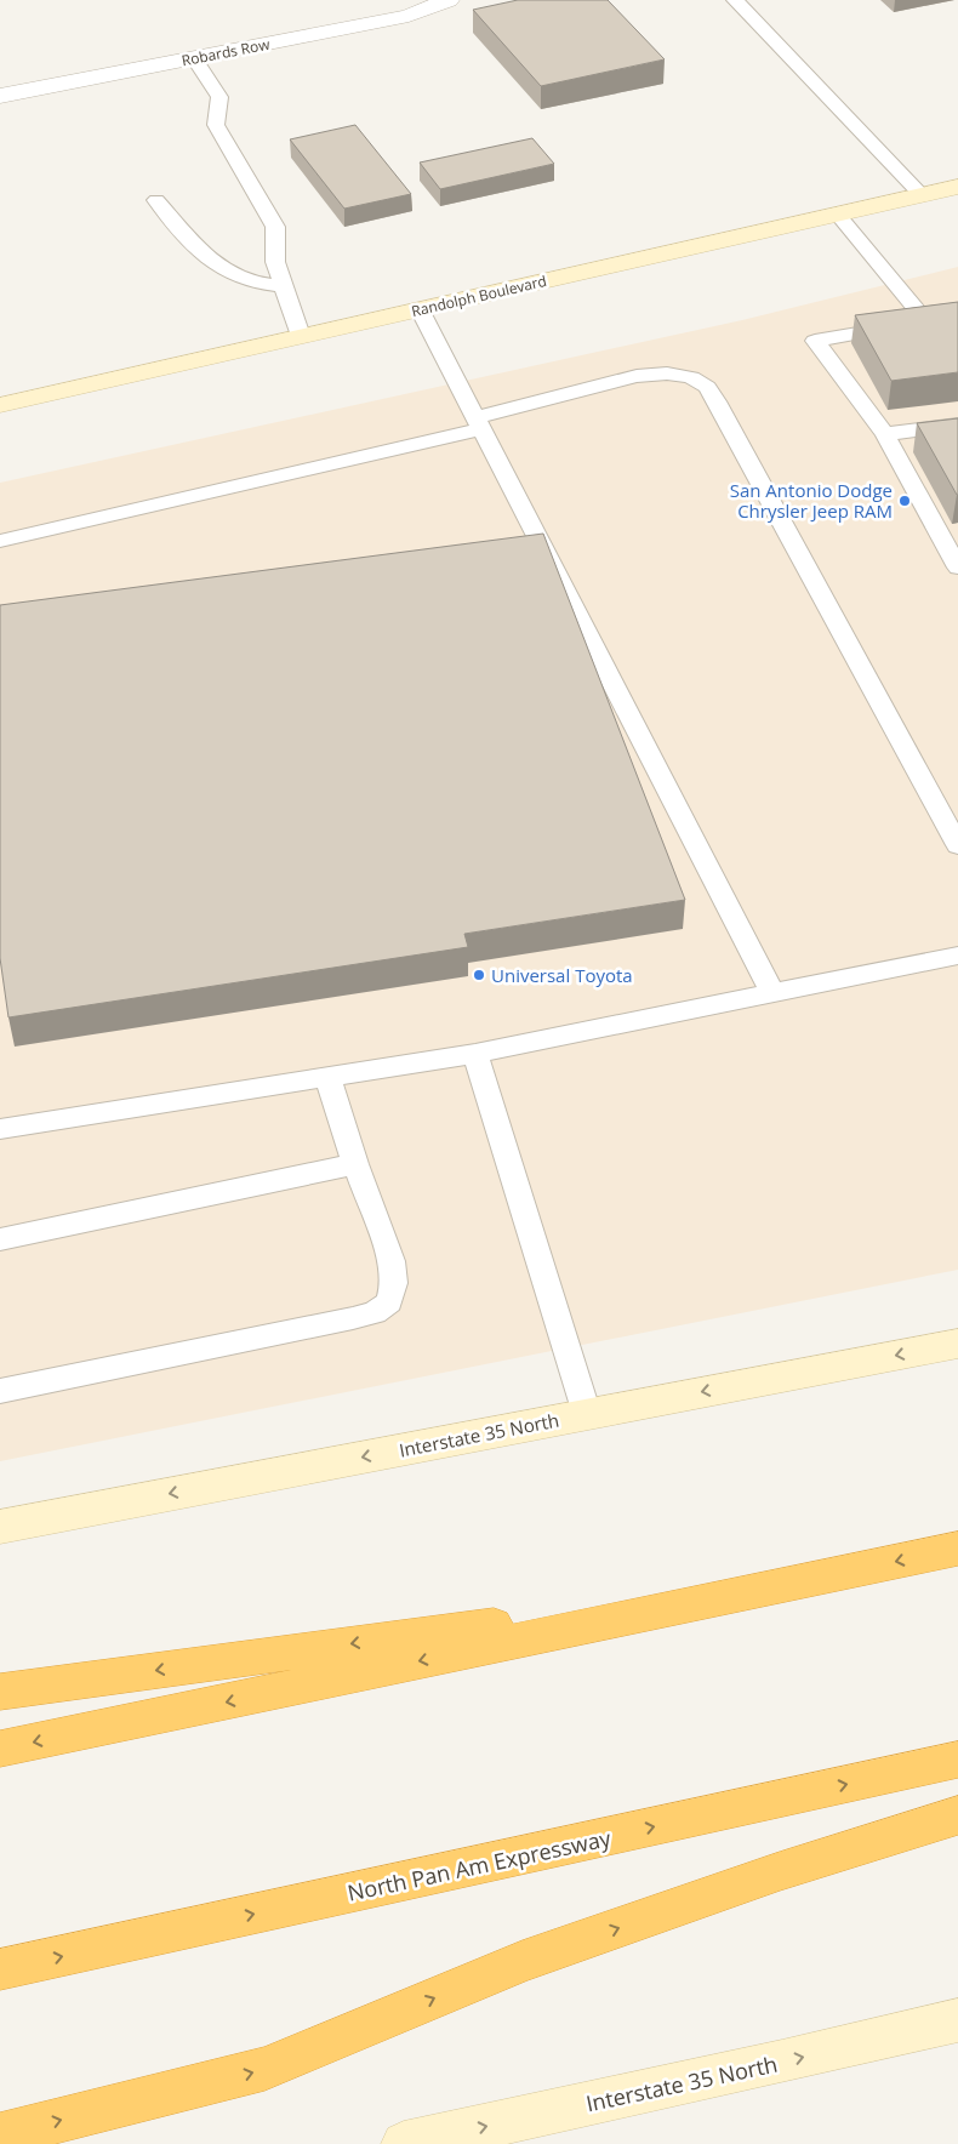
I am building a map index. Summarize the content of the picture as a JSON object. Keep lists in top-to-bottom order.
{
  "streets": {
    "highway": ["North Pan Am Expressway"],
    "street": ["Robards Row", "Randolph Boulevard", "Interstate 35 North"]
  },
  "places": ["San Antonio Dodge Chrysler Jeep RAM", "Universal Toyota"]
}
